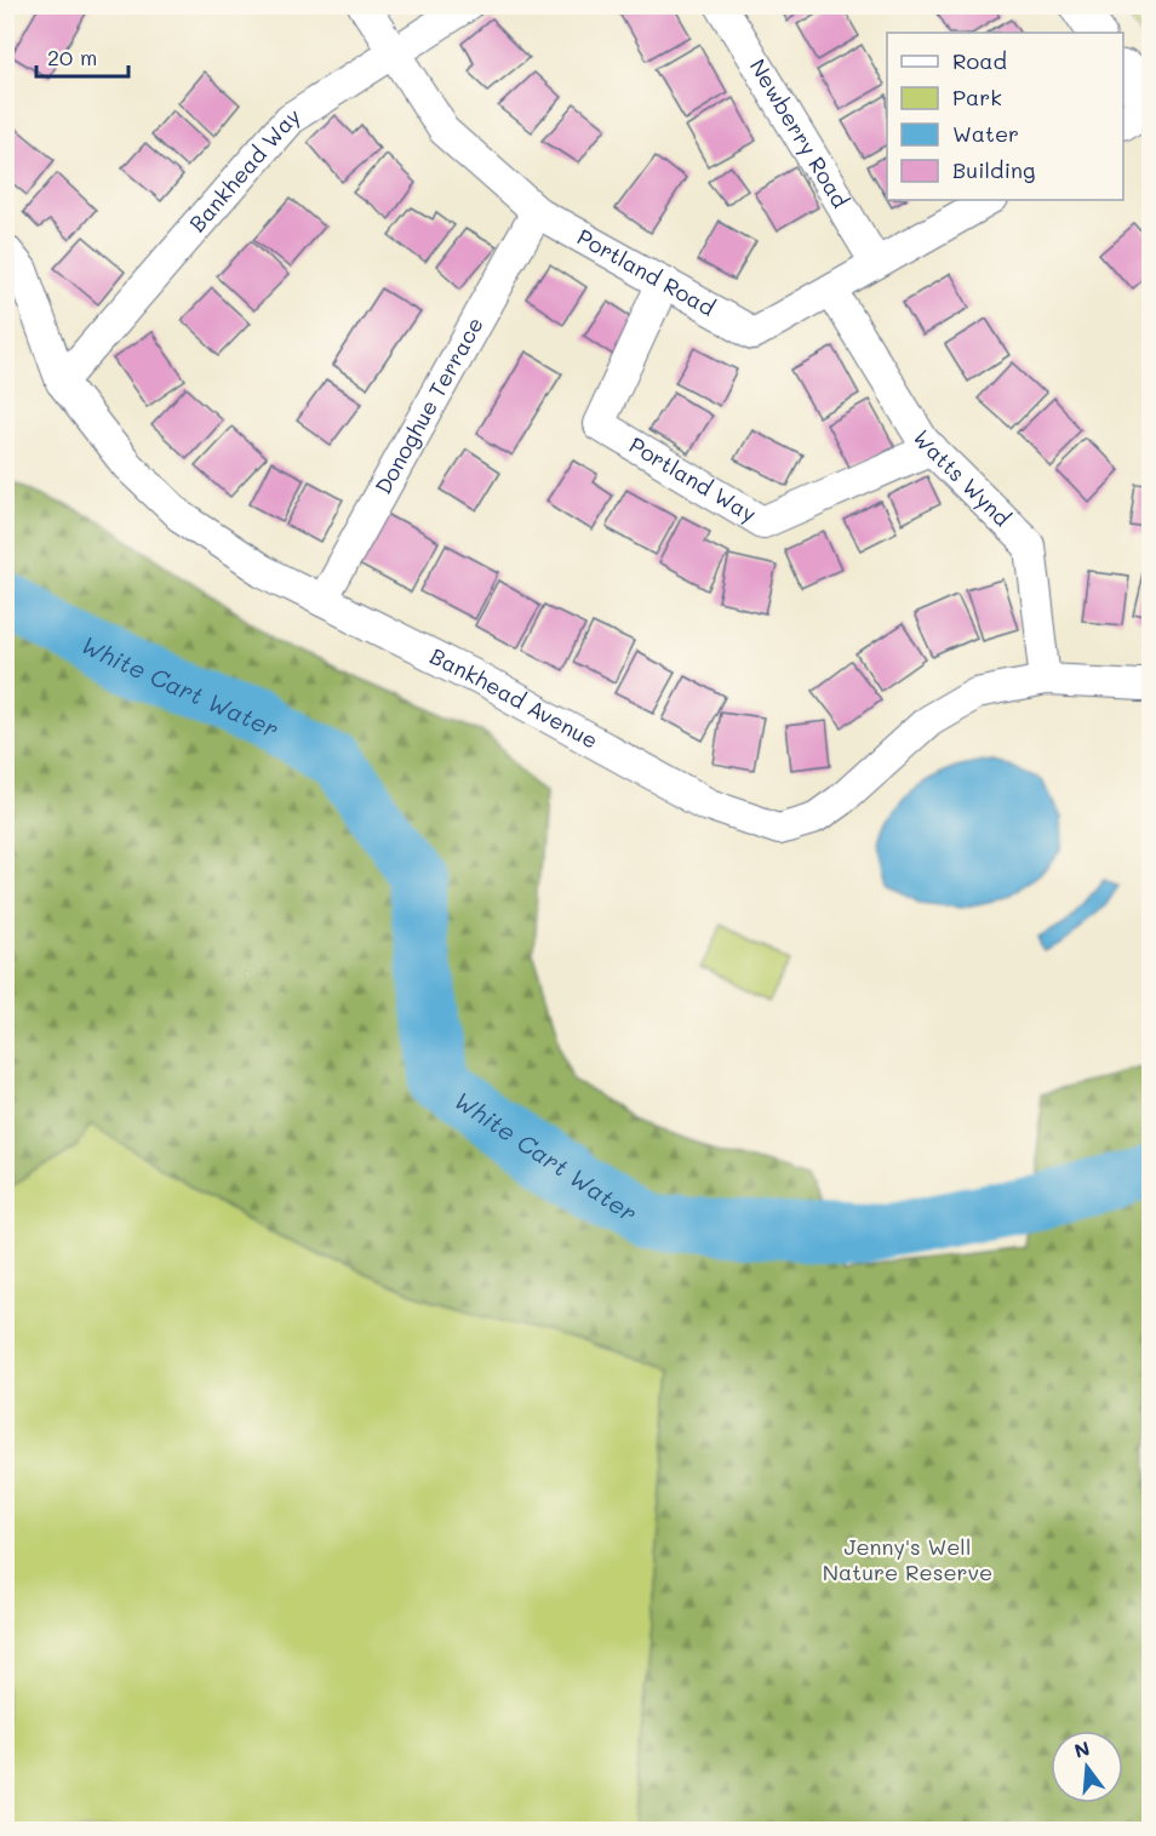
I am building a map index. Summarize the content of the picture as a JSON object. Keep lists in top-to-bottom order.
{
  "streets": {
    "street": [
      "Newberry Road",
      "Bankhead Way",
      "Portland Road",
      "Donoghue Terrace",
      "Watts Wynd",
      "Portland Way",
      "Bankhead Avenue"
    ]
  },
  "crossings": [
    ["Newberry Road", "Portland Road"],
    ["Bankhead Way", "Portland Road"],
    ["Bankhead Way", "Bankhead Avenue"],
    ["Portland Road", "Donoghue Terrace"],
    ["Portland Road", "Watts Wynd"],
    ["Portland Road", "Portland Way"],
    ["Donoghue Terrace", "Bankhead Avenue"],
    ["Watts Wynd", "Portland Way"],
    ["Watts Wynd", "Bankhead Avenue"]
  ],
  "water": ["White Cart Water"],
  "parks": ["Jenny's Well Nature Reserve"],
  "legend": [
    "Road",
    "Park",
    "Water",
    "Building"
  ],
  "scale_bar": "20 m",
  "north": "top"
}
